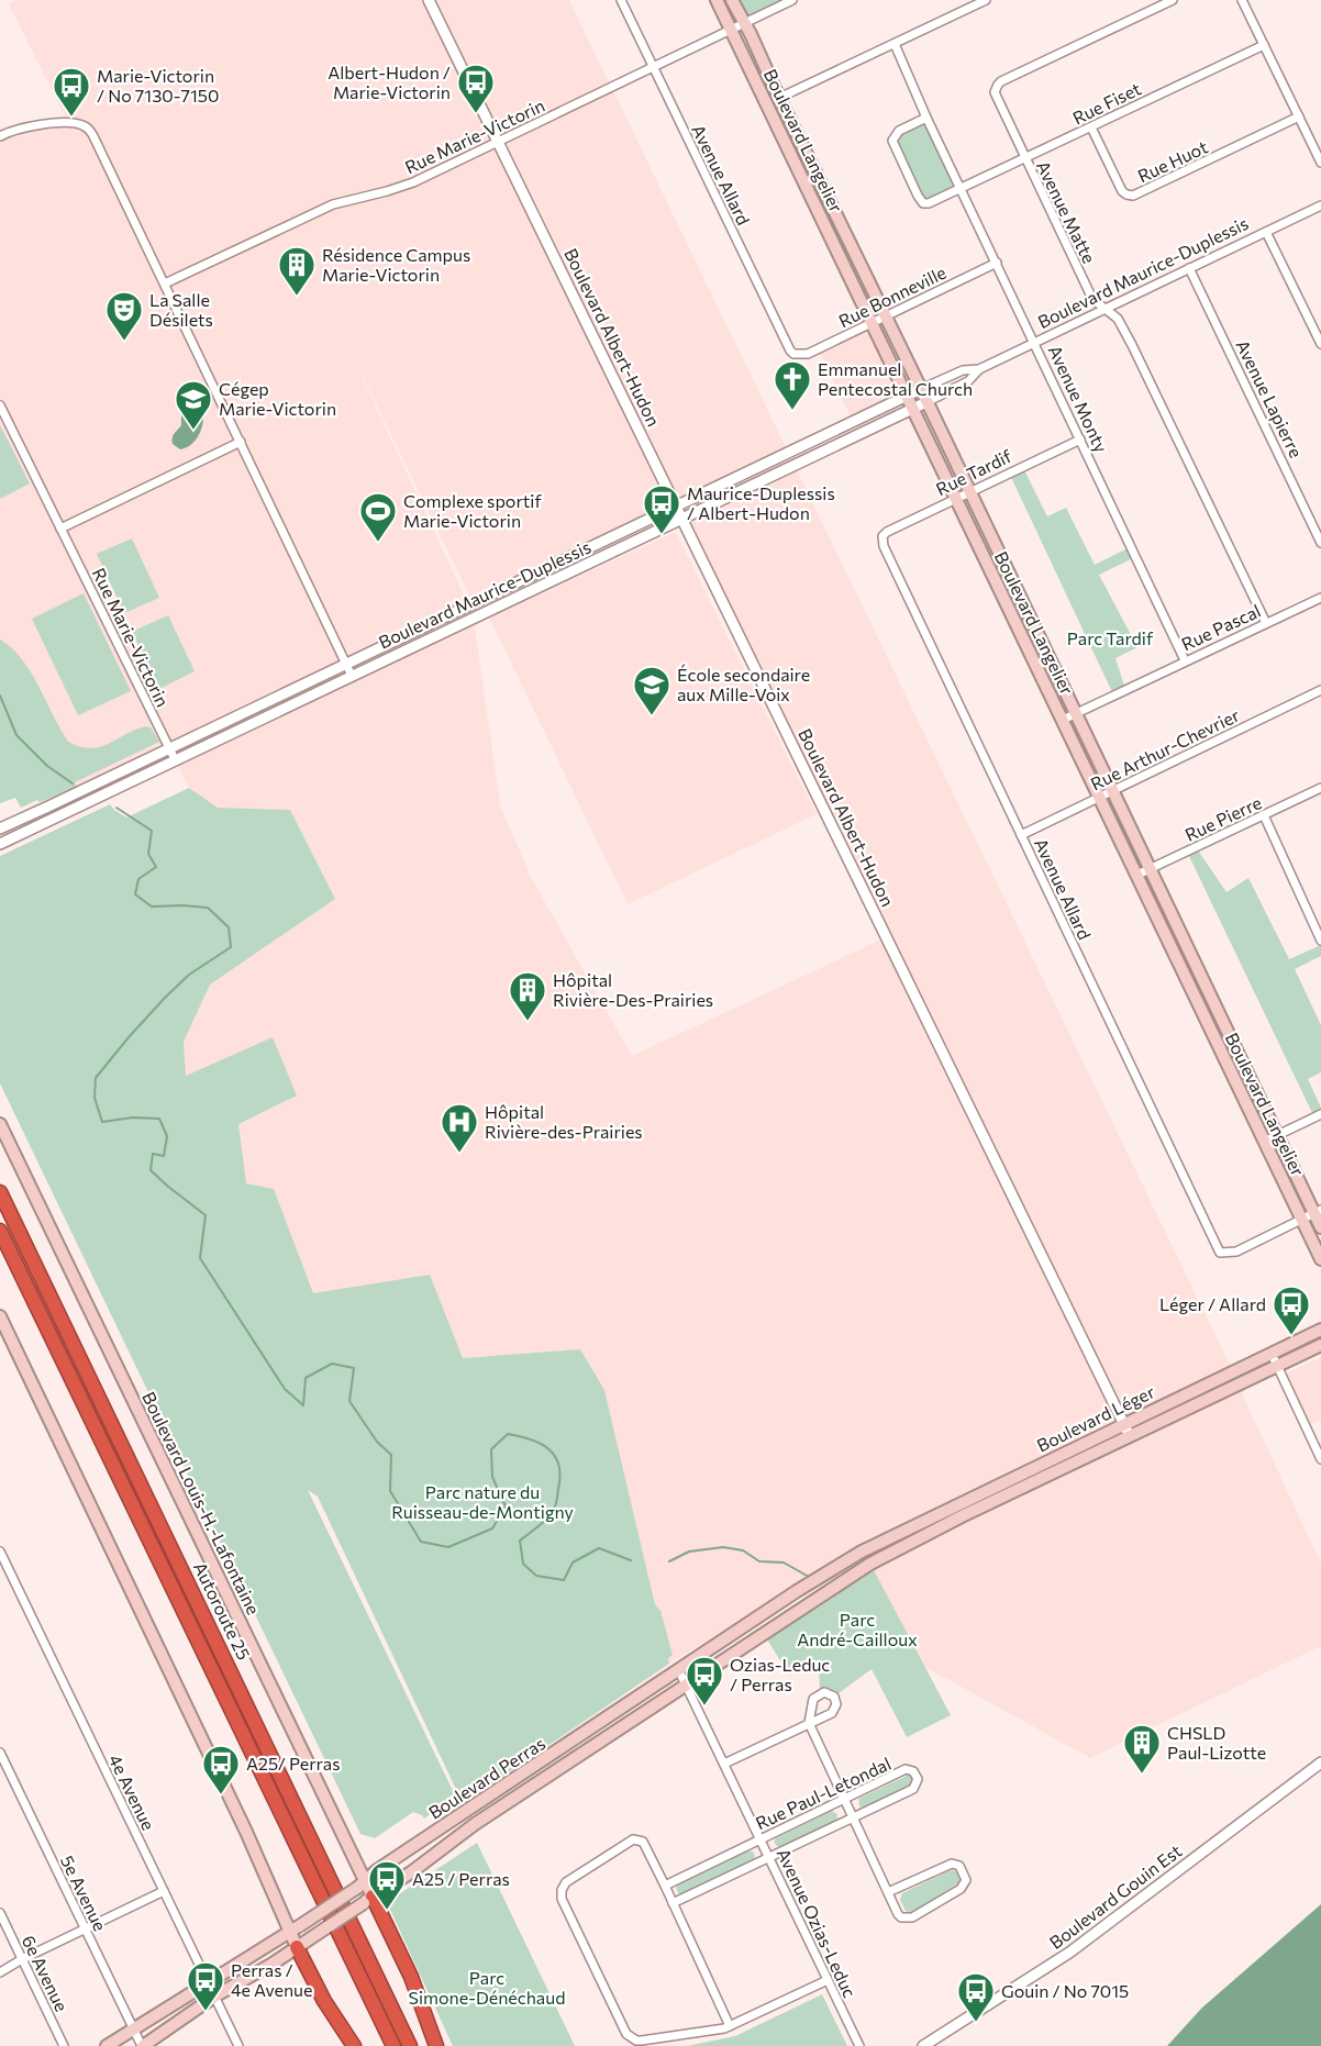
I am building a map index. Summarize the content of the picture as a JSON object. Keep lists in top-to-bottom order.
{
  "streets": {
    "highway": ["Autoroute 25"],
    "main road": [
      "Boulevard Langelier",
      "Boulevard Léger",
      "Boulevard Louis-H.-Lafontaine",
      "Boulevard Perras"
    ],
    "street": [
      "Rue Fiset",
      "Rue Marie-Victorin",
      "Rue Huot",
      "Avenue Allard",
      "Avenue Matte",
      "Boulevard Maurice-Duplessis",
      "Rue Bonneville",
      "Boulevard Albert-Hudon",
      "Avenue Monty",
      "Avenue Lapierre",
      "Rue Tardif",
      "Rue Pascal",
      "Rue Arthur-Chevrier",
      "Rue Pierre",
      "4e Avenue",
      "Rue Paul-Letondal",
      "5e Avenue",
      "Boulevard Gouin Est",
      "Avenue Ozias-Leduc",
      "6e Avenue"
    ]
  },
  "crossings": [
    ["Rue Fiset", "Rue Huot"],
    ["Rue Fiset", "Avenue Matte"],
    ["Rue Fiset", "Avenue Monty"],
    ["Rue Marie-Victorin", "Boulevard Langelier"],
    ["Rue Marie-Victorin", "Avenue Allard"],
    ["Rue Marie-Victorin", "Boulevard Maurice-Duplessis"],
    ["Rue Marie-Victorin", "Boulevard Albert-Hudon"],
    ["Boulevard Langelier", "Avenue Allard"],
    ["Boulevard Langelier", "Boulevard Maurice-Duplessis"],
    ["Boulevard Langelier", "Rue Bonneville"],
    ["Boulevard Langelier", "Rue Tardif"],
    ["Boulevard Langelier", "Rue Pascal"],
    ["Boulevard Langelier", "Rue Arthur-Chevrier"],
    ["Boulevard Langelier", "Rue Pierre"],
    ["Avenue Allard", "Rue Bonneville"],
    ["Avenue Allard", "Rue Tardif"],
    ["Avenue Allard", "Rue Arthur-Chevrier"],
    ["Avenue Matte", "Boulevard Maurice-Duplessis"],
    ["Avenue Matte", "Rue Pascal"],
    ["Boulevard Maurice-Duplessis", "Boulevard Albert-Hudon"],
    ["Boulevard Maurice-Duplessis", "Avenue Monty"],
    ["Boulevard Maurice-Duplessis", "Avenue Lapierre"],
    ["Rue Bonneville", "Avenue Monty"],
    ["Boulevard Albert-Hudon", "Boulevard Léger"],
    ["Avenue Monty", "Rue Tardif"],
    ["Avenue Monty", "Rue Pascal"],
    ["Boulevard Léger", "Boulevard Perras"],
    ["Boulevard Louis-H.-Lafontaine", "Boulevard Perras"],
    ["Boulevard Perras", "4e Avenue"],
    ["Boulevard Perras", "5e Avenue"],
    ["Boulevard Perras", "Avenue Ozias-Leduc"],
    ["Rue Paul-Letondal", "Avenue Ozias-Leduc"]
  ],
  "parks": [
    "Parc Tardif",
    "Parc nature du Ruisseau-de-Montigny",
    "Parc André-Cailloux",
    "Parc Simone-Dénéchaud"
  ],
  "places": {
    "bus stop": [
      "Albert-Hudon / Marie-Victorin",
      "Marie-Victorin / No 7130-7150",
      "Maurice-Duplessis / Albert-Hudon",
      "Léger / Allard",
      "Ozias-Leduc / Perras",
      "A25/ Perras",
      "A25 / Perras",
      "Perras / 4e Avenue",
      "Gouin / No 7015"
    ],
    "building": ["Résidence Campus Marie-Victorin", "Hôpital Rivière-Des-Prairies", "CHSLD Paul-Lizotte"],
    "theatre": ["La Salle Désilets"],
    "church": ["Emmanuel Pentecostal Church"],
    "school or university": ["Cégep Marie-Victorin", "École secondaire aux Mille-Voix"],
    "sports": ["Complexe sportif Marie-Victorin"],
    "hospital": ["Hôpital Rivière-des-Prairies"]
  }
}
